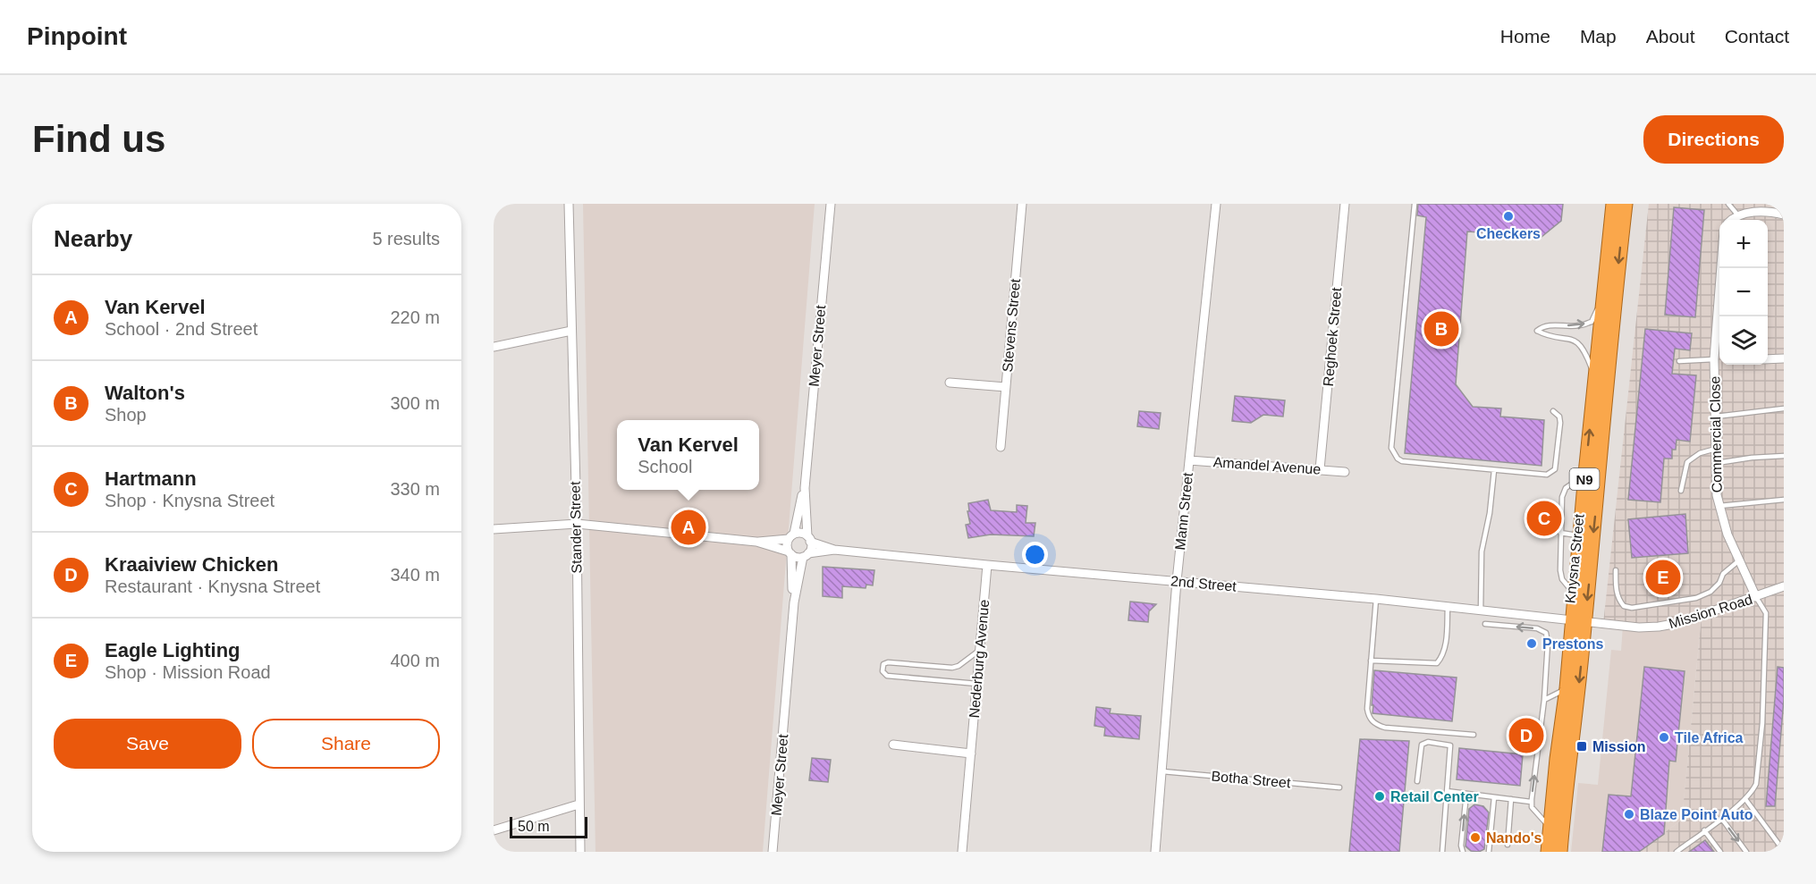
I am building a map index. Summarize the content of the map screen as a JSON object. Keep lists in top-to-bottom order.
{
  "streets": {
    "highway": ["N9", "Knysna Street"],
    "street": [
      "Stevens Street",
      "Reghoek Street",
      "Meyer Street",
      "Commercial Close",
      "Amandel Avenue",
      "Mann Street",
      "Stander Street",
      "2nd Street",
      "Mission Road",
      "Nederburg Avenue"
    ],
    "lane": ["Botha Street"]
  },
  "crossings": [
    ["Reghoek Street", "Amandel Avenue"],
    ["Meyer Street", "2nd Street"],
    ["Commercial Close", "Mission Road"],
    ["Amandel Avenue", "Mann Street"],
    ["Mann Street", "2nd Street"],
    ["Mann Street", "Botha Street"],
    ["Knysna Street", "2nd Street"],
    ["Knysna Street", "Mission Road"],
    ["2nd Street", "Mission Road"],
    ["2nd Street", "Nederburg Avenue"]
  ],
  "places": {
    "other": [
      "Checkers",
      "Prestons",
      "Tile Africa",
      "Retail Center",
      "Blaze Point Auto",
      "Nando's"
    ],
    "transit": ["Mission"]
  },
  "scale_bar": "50 m",
  "page": {
    "header": "Pinpoint",
    "nav": [
      "Home",
      "Map",
      "About",
      "Contact"
    ],
    "buttons": [
      "Directions",
      ["Save", "Share"]
    ],
    "title": "Find us",
    "heading": ["Nearby", "5 results"],
    "map_buttons": ["+", "−"],
    "list": [
      {
        "mark": "A",
        "name": "Van Kervel",
        "note": "School · 2nd Street",
        "value": "220 m"
      },
      {
        "mark": "B",
        "name": "Walton's",
        "note": "Shop",
        "value": "300 m"
      },
      {
        "mark": "C",
        "name": "Hartmann",
        "note": "Shop · Knysna Street",
        "value": "330 m"
      },
      {
        "mark": "D",
        "name": "Kraaiview Chicken",
        "note": "Restaurant · Knysna Street",
        "value": "340 m"
      },
      {
        "mark": "E",
        "name": "Eagle Lighting",
        "note": "Shop · Mission Road",
        "value": "400 m"
      }
    ],
    "pins": [
      "B",
      "C",
      "A",
      "E",
      "D"
    ],
    "popup": ["Van Kervel", "School"],
    "scale": "50 m"
  }
}
